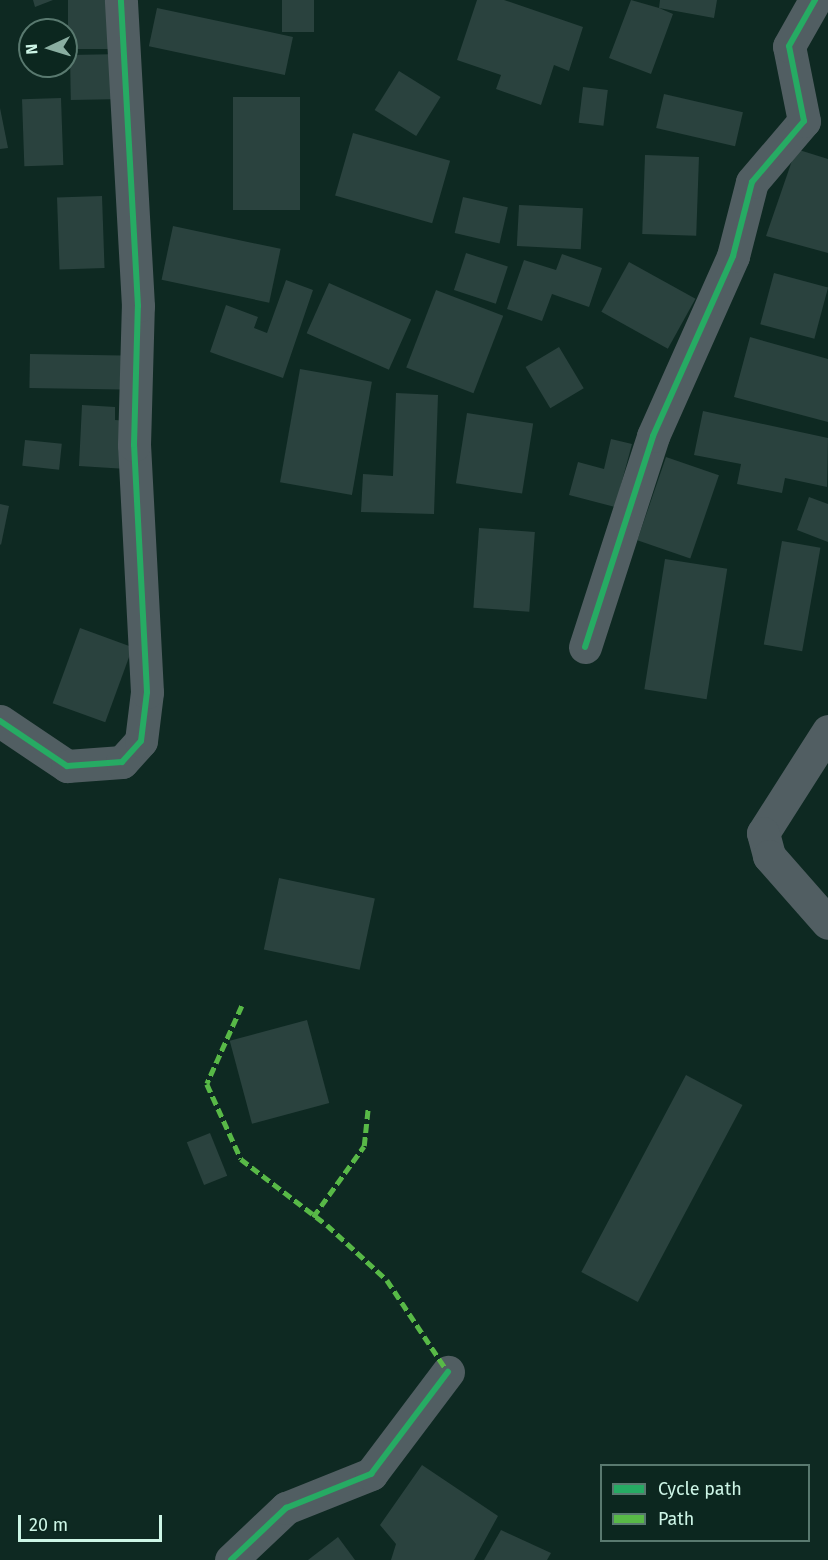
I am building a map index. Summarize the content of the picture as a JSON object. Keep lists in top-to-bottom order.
{
  "legend": ["Cycle path", "Path"],
  "scale_bar": "20 m",
  "north": "left"
}
